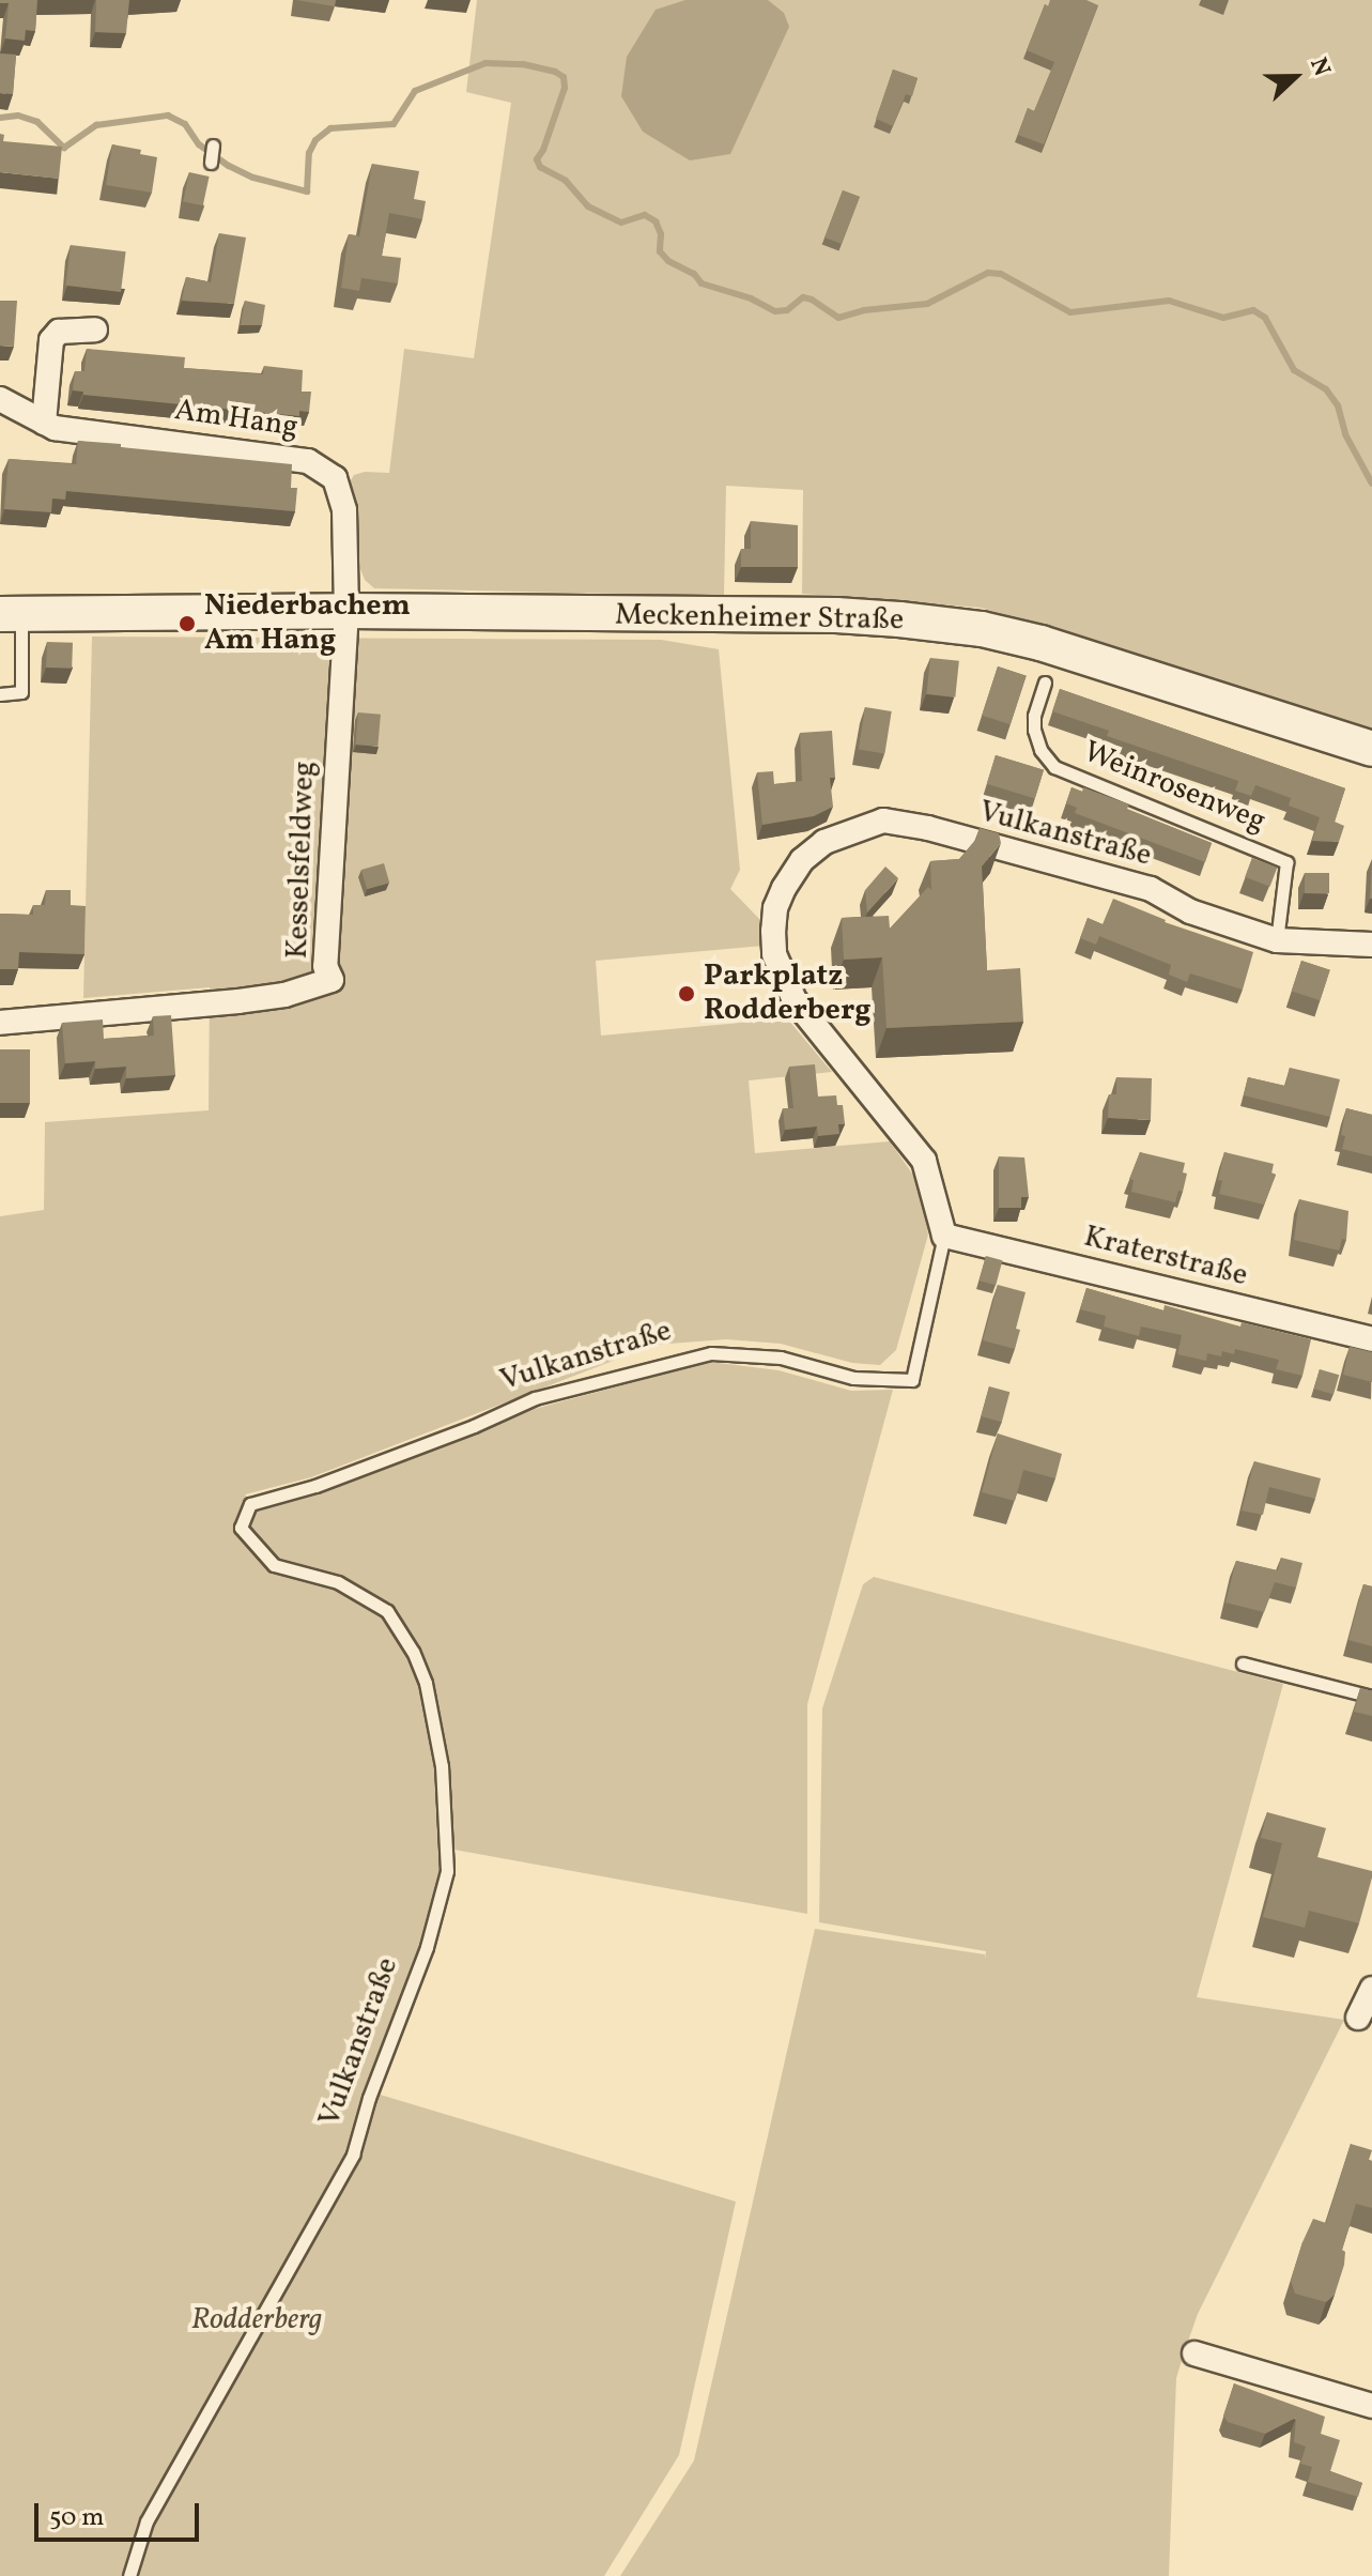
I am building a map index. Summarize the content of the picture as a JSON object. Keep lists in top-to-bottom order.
{
  "streets": {
    "main road": ["Meckenheimer Straße"],
    "street": [
      "Am Hang",
      "Vulkanstraße",
      "Kesselsfeldweg",
      "Kraterstraße"
    ],
    "lane": ["Weinrosenweg"]
  },
  "crossings": [
    ["Am Hang", "Meckenheimer Straße"],
    ["Am Hang", "Kesselsfeldweg"],
    ["Meckenheimer Straße", "Kesselsfeldweg"],
    ["Weinrosenweg", "Vulkanstraße"],
    ["Vulkanstraße", "Kraterstraße"]
  ],
  "parks": ["Rodderberg"],
  "places": ["Niederbachem Am Hang", "Parkplatz Rodderberg"],
  "scale_bar": "50 m",
  "north": "right"
}
